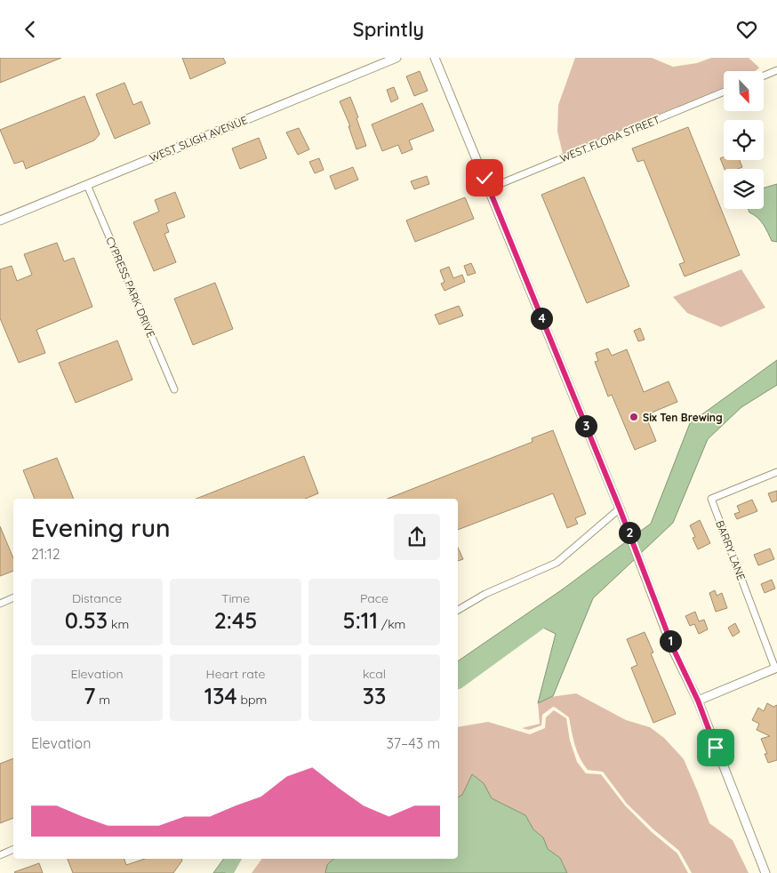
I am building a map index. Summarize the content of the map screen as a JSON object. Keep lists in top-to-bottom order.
{
  "streets": {
    "street": [
      "WEST SLIGH AVENUE",
      "WEST FLORA STREET",
      "CYPRESS PARK DRIVE",
      "BARRY LANE"
    ]
  },
  "crossings": [
    ["WEST SLIGH AVENUE", "CYPRESS PARK DRIVE"]
  ],
  "places": ["Six Ten Brewing"],
  "north": "bottom right",
  "page": {
    "header": "Sprintly",
    "pins": [
      "4",
      "3",
      "2",
      "1"
    ],
    "heading": ["Evening run", "21:12"],
    "stats": [
      ["Distance", "0.53 km"],
      ["Time", "2:45"],
      ["Pace", "5:11 /km"],
      ["Elevation", "7 m"],
      ["Heart rate", "134 bpm"],
      ["kcal", "33"]
    ],
    "chart": ["Elevation", "37–43 m"]
  }
}
